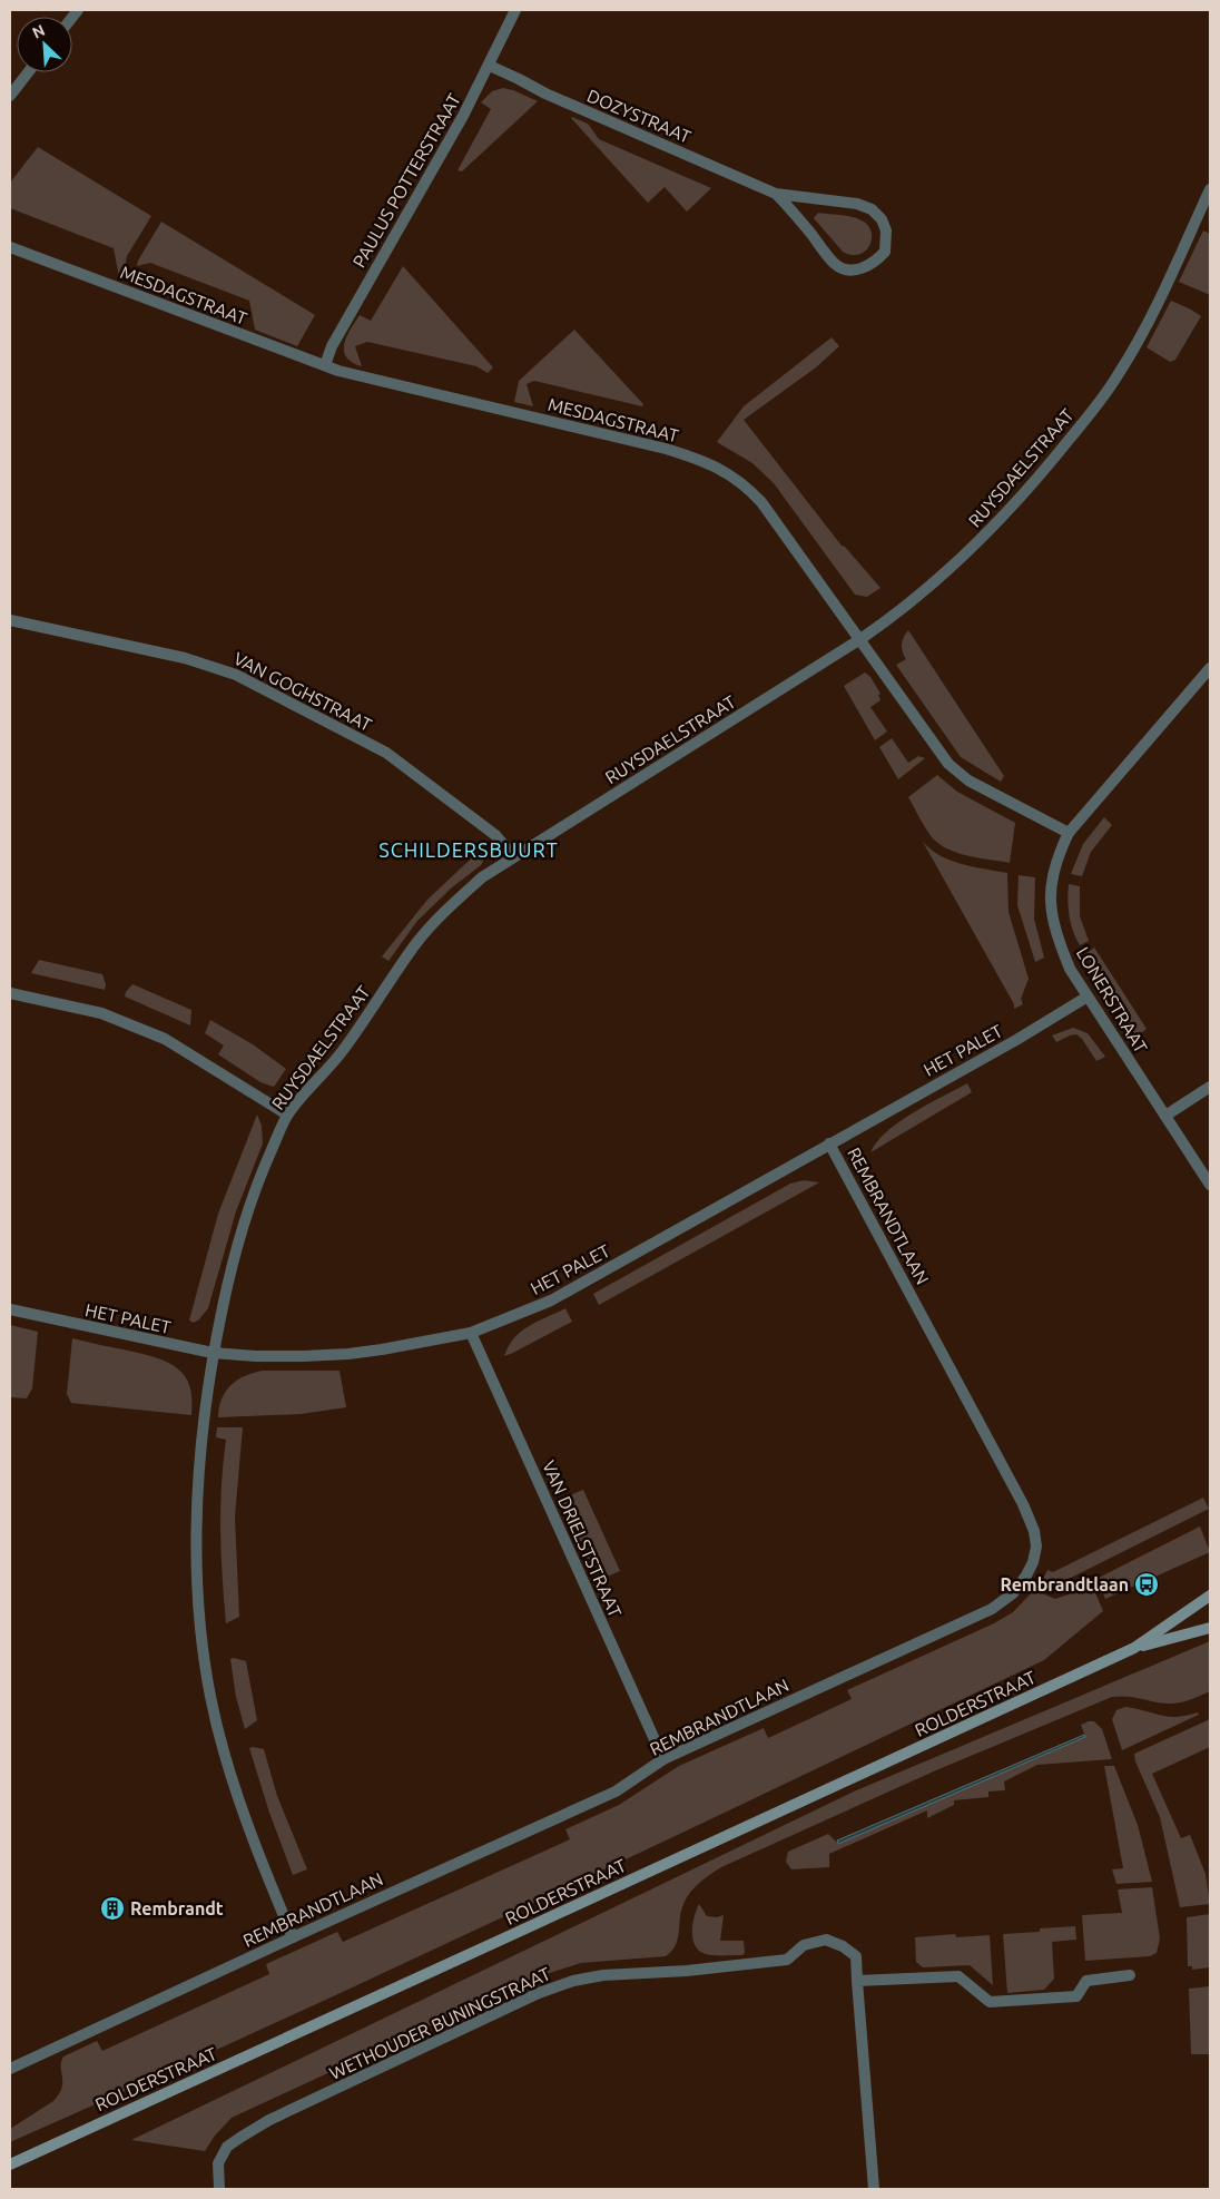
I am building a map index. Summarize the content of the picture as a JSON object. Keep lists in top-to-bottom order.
{
  "streets": {
    "main road": ["ROLDERSTRAAT"],
    "street": [
      "DOZYSTRAAT",
      "PAULUS POTTERSTRAAT",
      "MESDAGSTRAAT",
      "RUYSDAELSTRAAT",
      "VAN GOGHSTRAAT",
      "LONERSTRAAT",
      "HET PALET",
      "REMBRANDTLAAN",
      "VAN DRIELSTSTRAAT",
      "WETHOUDER BUNINGSTRAAT"
    ]
  },
  "crossings": [
    ["DOZYSTRAAT", "PAULUS POTTERSTRAAT"],
    ["PAULUS POTTERSTRAAT", "MESDAGSTRAAT"],
    ["MESDAGSTRAAT", "RUYSDAELSTRAAT"],
    ["MESDAGSTRAAT", "LONERSTRAAT"],
    ["RUYSDAELSTRAAT", "VAN GOGHSTRAAT"],
    ["RUYSDAELSTRAAT", "HET PALET"],
    ["RUYSDAELSTRAAT", "REMBRANDTLAAN"],
    ["LONERSTRAAT", "HET PALET"],
    ["HET PALET", "REMBRANDTLAAN"],
    ["HET PALET", "VAN DRIELSTSTRAAT"],
    ["REMBRANDTLAAN", "VAN DRIELSTSTRAAT"]
  ],
  "districts": ["SCHILDERSBUURT"],
  "places": {
    "bus stop": ["Rembrandtlaan"],
    "building": ["Rembrandt"]
  },
  "north": "top left"
}
